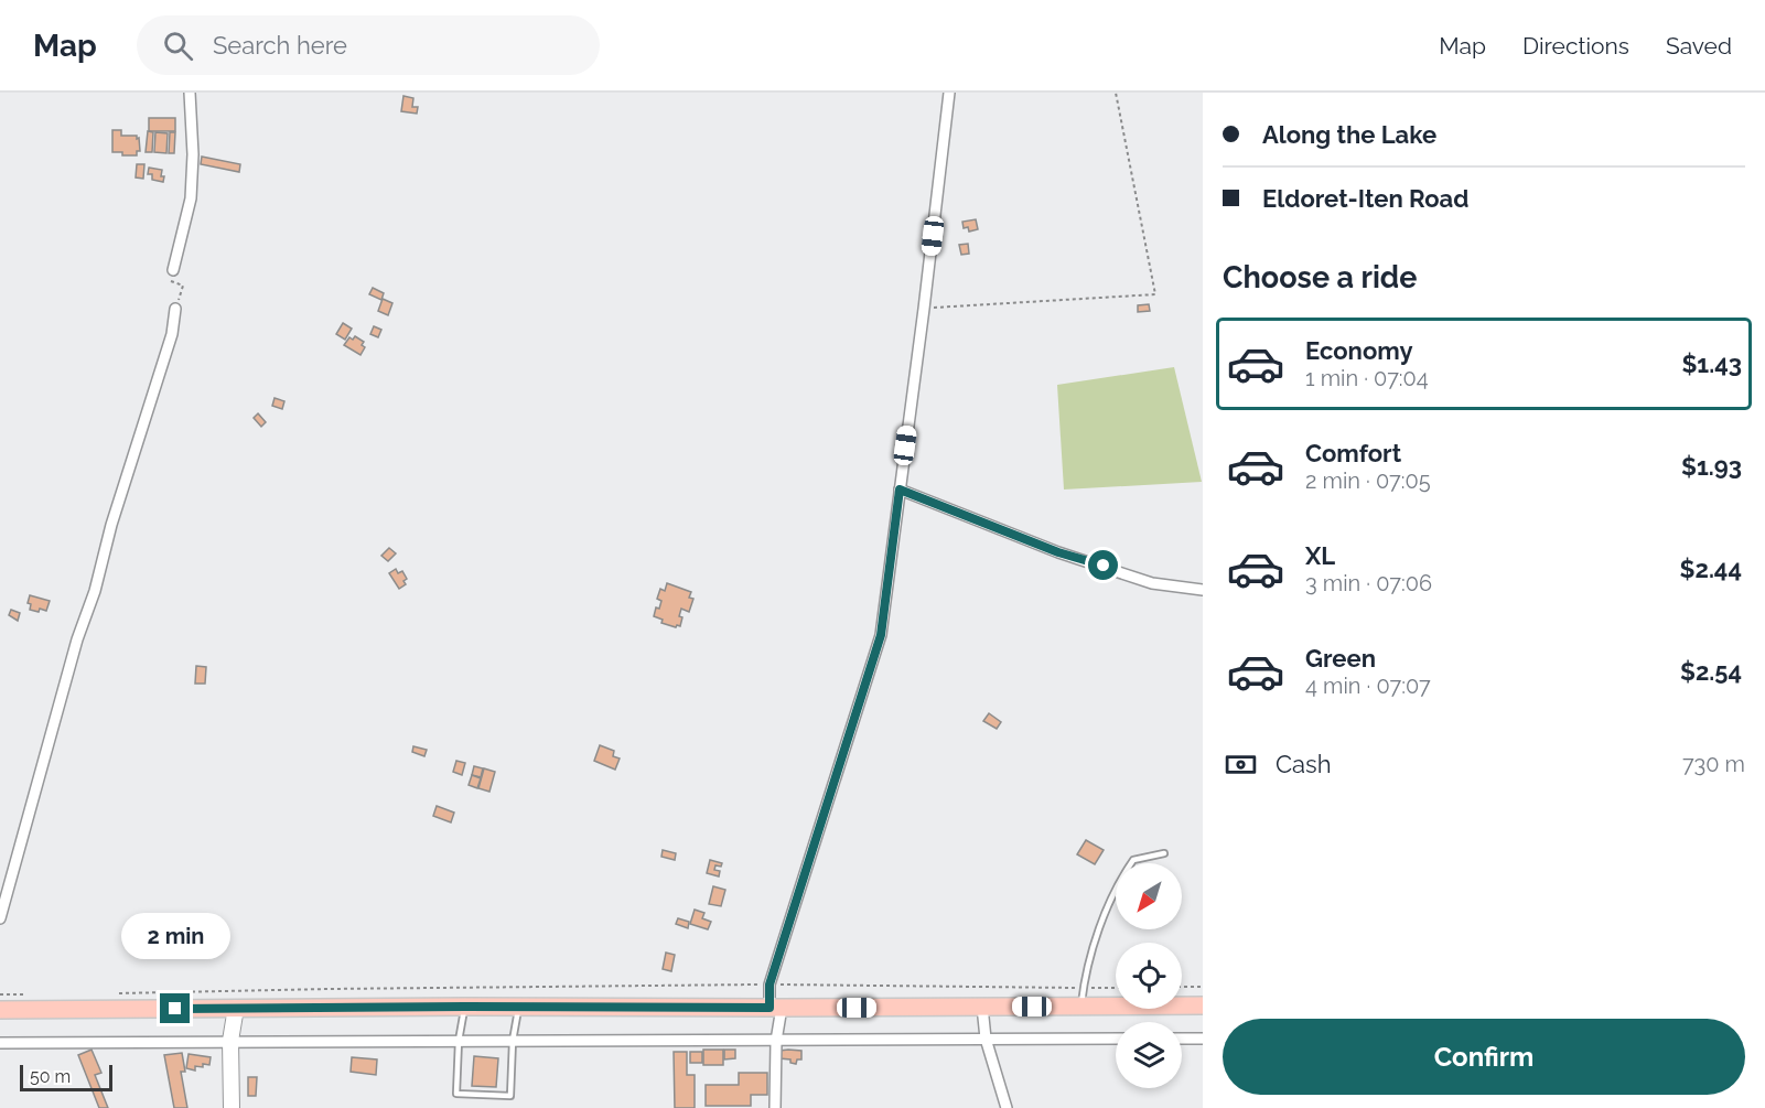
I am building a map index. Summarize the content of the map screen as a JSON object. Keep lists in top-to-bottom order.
{
  "scale_bar": "50 m",
  "north": "bottom left",
  "page": {
    "header": "Map",
    "search": "Search here",
    "nav": ["Map", "Directions", "Saved"],
    "banner": ["Along the Lake", "Eldoret-Iten Road"],
    "heading": "Choose a ride",
    "list": [
      {
        "name": "Economy",
        "note": "1 min · 07:04",
        "value": "$1.43"
      },
      {
        "name": "Comfort",
        "note": "2 min · 07:05",
        "value": "$1.93"
      },
      {
        "name": "XL",
        "note": "3 min · 07:06",
        "value": "$2.44"
      },
      {
        "name": "Green",
        "note": "4 min · 07:07",
        "value": "$2.54"
      }
    ],
    "pay": ["Cash", "730 m"],
    "bubble": "2 min",
    "buttons": "Confirm",
    "scale": "50 m"
  }
}
